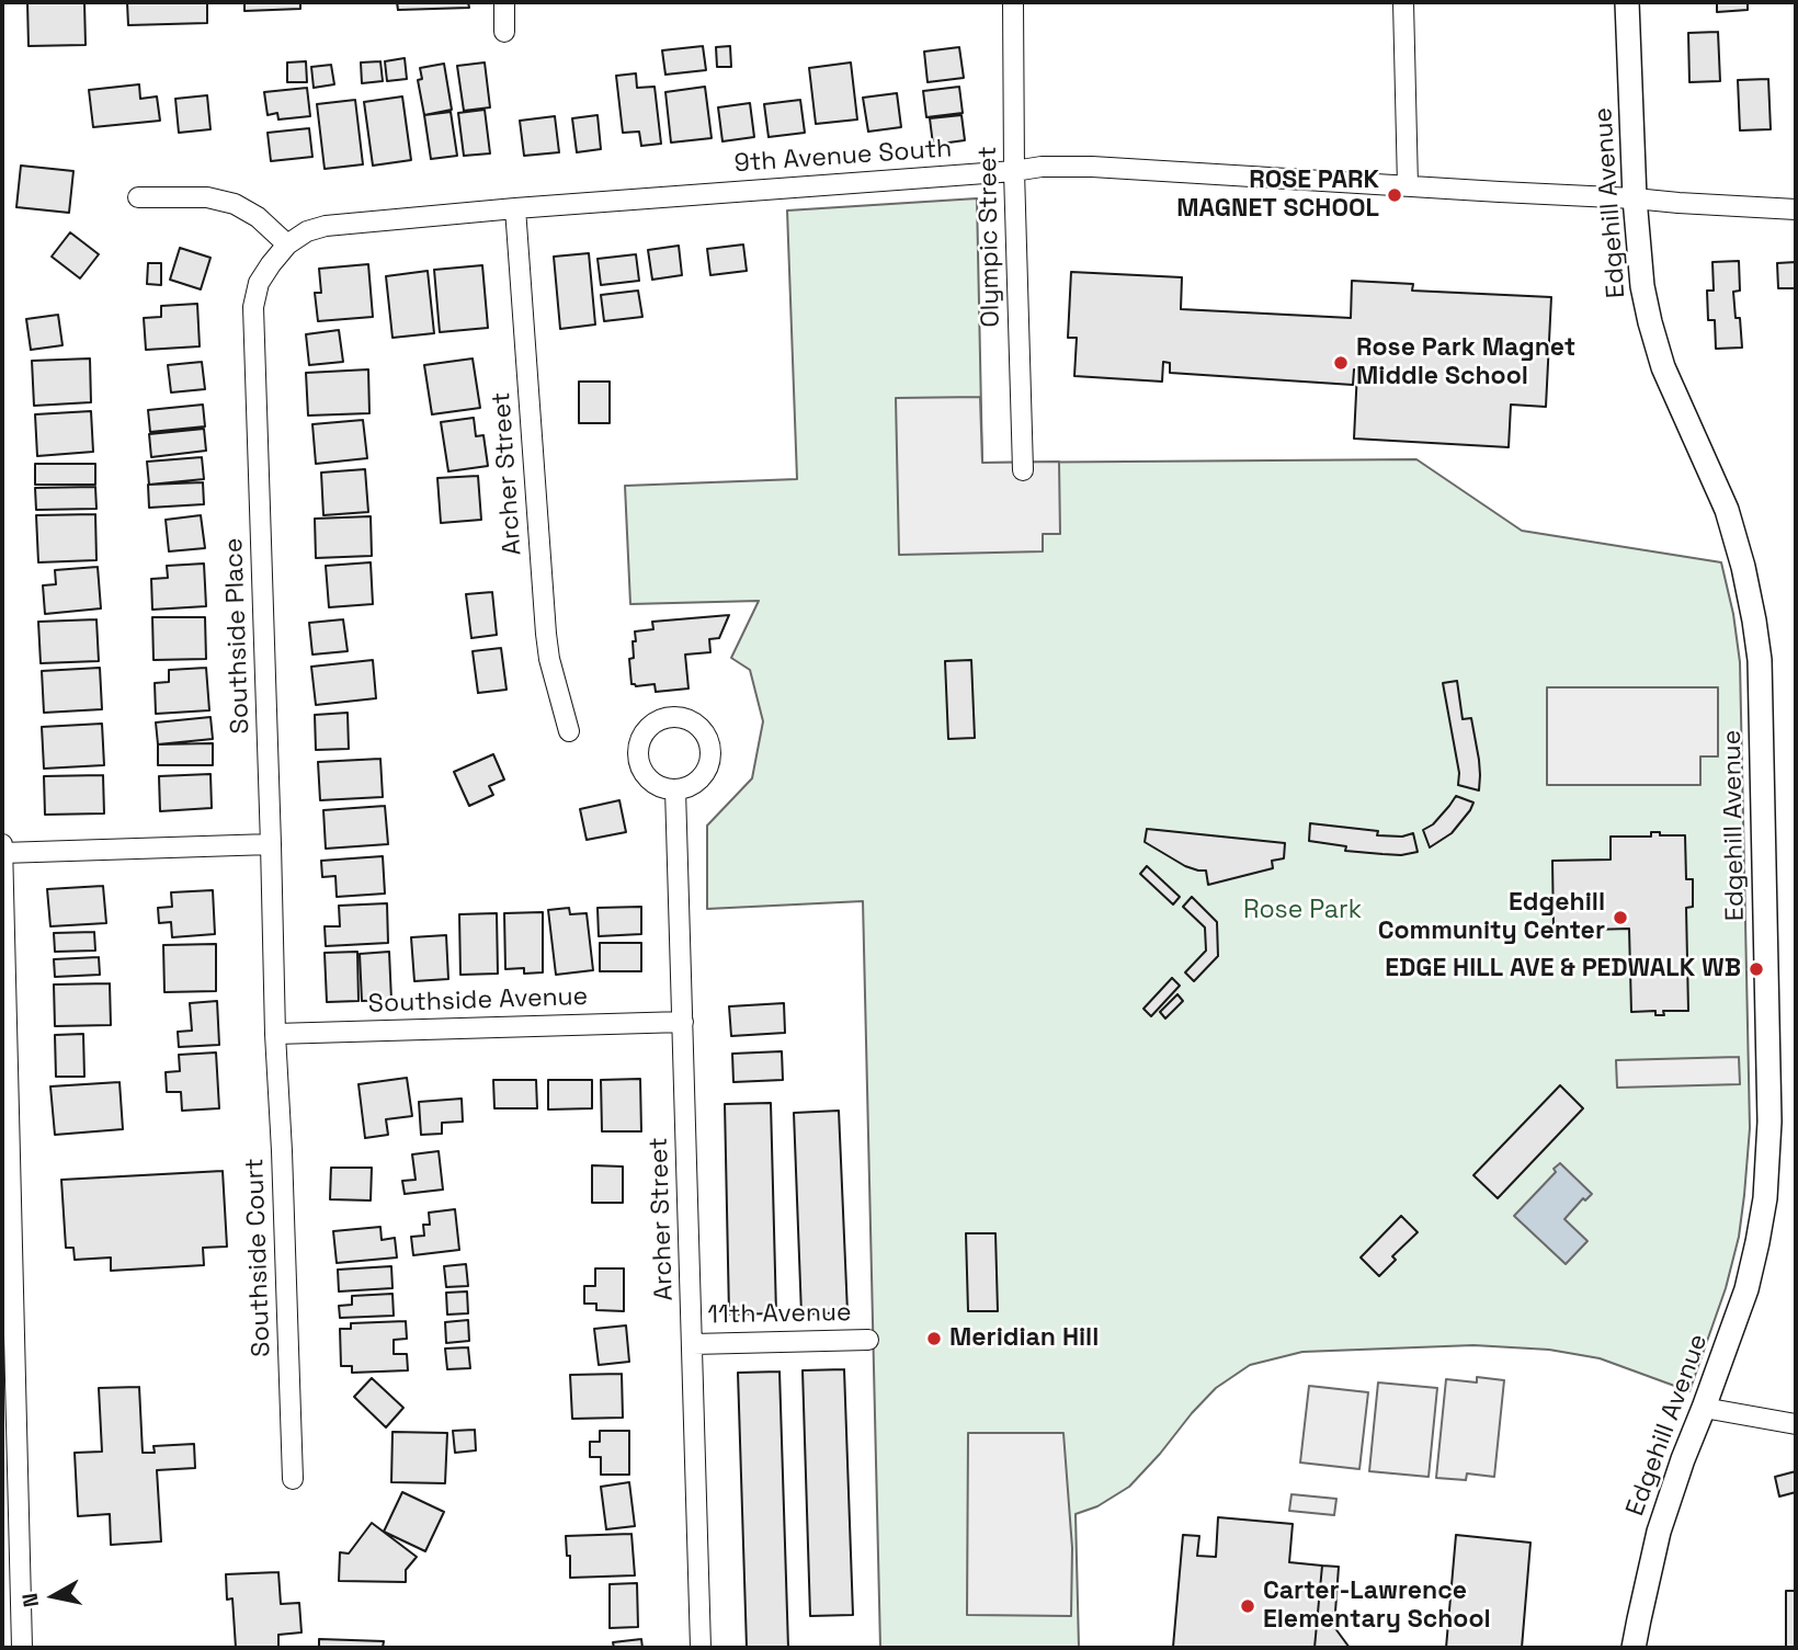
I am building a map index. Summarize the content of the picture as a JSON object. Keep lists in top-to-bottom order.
{
  "streets": {
    "street": [
      "9th Avenue South",
      "Edgehill Avenue",
      "Olympic Street",
      "Archer Street",
      "Southside Place",
      "Southside Avenue",
      "Southside Court",
      "11th Avenue"
    ]
  },
  "crossings": [
    ["9th Avenue South", "Edgehill Avenue"],
    ["9th Avenue South", "Olympic Street"],
    ["9th Avenue South", "Archer Street"],
    ["9th Avenue South", "Southside Place"],
    ["Archer Street", "Southside Avenue"],
    ["Archer Street", "11th Avenue"],
    ["Southside Place", "Southside Avenue"],
    ["Southside Place", "Southside Court"],
    ["Southside Avenue", "Southside Court"]
  ],
  "parks": ["Rose Park"],
  "places": [
    "ROSE PARK MAGNET SCHOOL",
    "Rose Park Magnet Middle School",
    "Edgehill Community Center",
    "EDGE HILL AVE & PEDWALK WB",
    "Meridian Hill",
    "Carter-Lawrence Elementary School"
  ],
  "north": "left"
}
